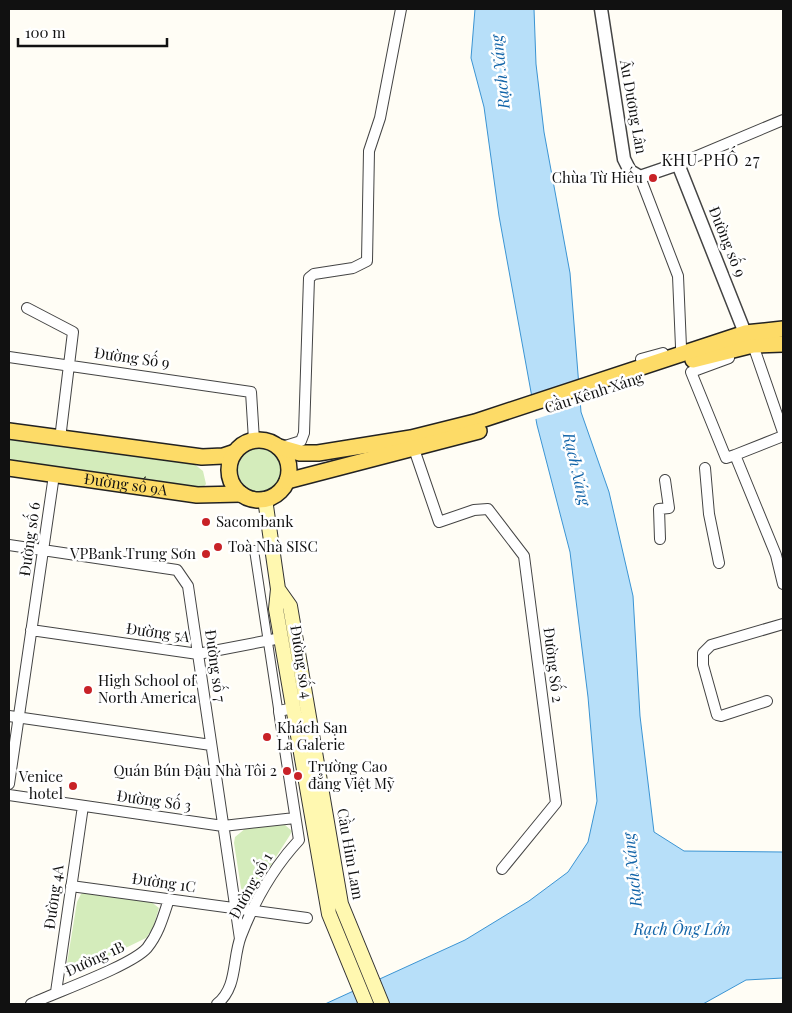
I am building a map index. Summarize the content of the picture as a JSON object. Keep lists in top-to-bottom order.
{
  "streets": {
    "main road": [
      "Cầu Kênh Xáng",
      "Đường số 9A",
      "Đường số 4",
      "Cầu Him Lam"
    ],
    "street": [
      "Âu Dương Lân",
      "Đường số 9",
      "Đường Số 9",
      "Đường số 6",
      "Đường 5A",
      "Đường Số 2",
      "Đường số 7",
      "Đường Số 3",
      "Đường 1C",
      "Đường số 1",
      "Đường 4A",
      "Đường 1B"
    ]
  },
  "crossings": [
    ["Đường số 9", "Cầu Kênh Xáng"],
    ["Đường Số 9", "Đường số 9A"],
    ["Đường Số 9", "Đường số 4"],
    ["Đường số 9A", "Đường số 6"],
    ["Đường số 9A", "Đường số 4"],
    ["Đường số 6", "Đường 5A"],
    ["Đường số 6", "Đường số 7"],
    ["Đường 5A", "Đường số 4"],
    ["Đường 5A", "Đường số 7"],
    ["Đường số 4", "Đường Số 3"],
    ["Đường số 4", "Cầu Him Lam"],
    ["Đường số 4", "Đường số 1"],
    ["Đường số 7", "Đường Số 3"],
    ["Đường số 7", "Đường 1C"],
    ["Đường số 7", "Đường số 1"],
    ["Đường Số 3", "Đường số 1"],
    ["Đường Số 3", "Đường 4A"],
    ["Đường 1C", "Đường số 1"],
    ["Đường 1C", "Đường 4A"],
    ["Đường 1C", "Đường 1B"],
    ["Đường 4A", "Đường 1B"]
  ],
  "districts": ["KHU PHỐ 27"],
  "water": ["Rạch Xáng", "Rạch Ông Lớn"],
  "places": [
    "Chùa Từ Hiếu",
    "Sacombank",
    "Toà Nhà SISC",
    "VPBank Trung Sơn",
    "High School of North America",
    "Khách Sạn La Galerie",
    "Quán Bún Đậu Nhà Tôi 2",
    "Trường Cao đẳng Việt Mỹ",
    "Venice hotel"
  ],
  "scale_bar": "100 m"
}
